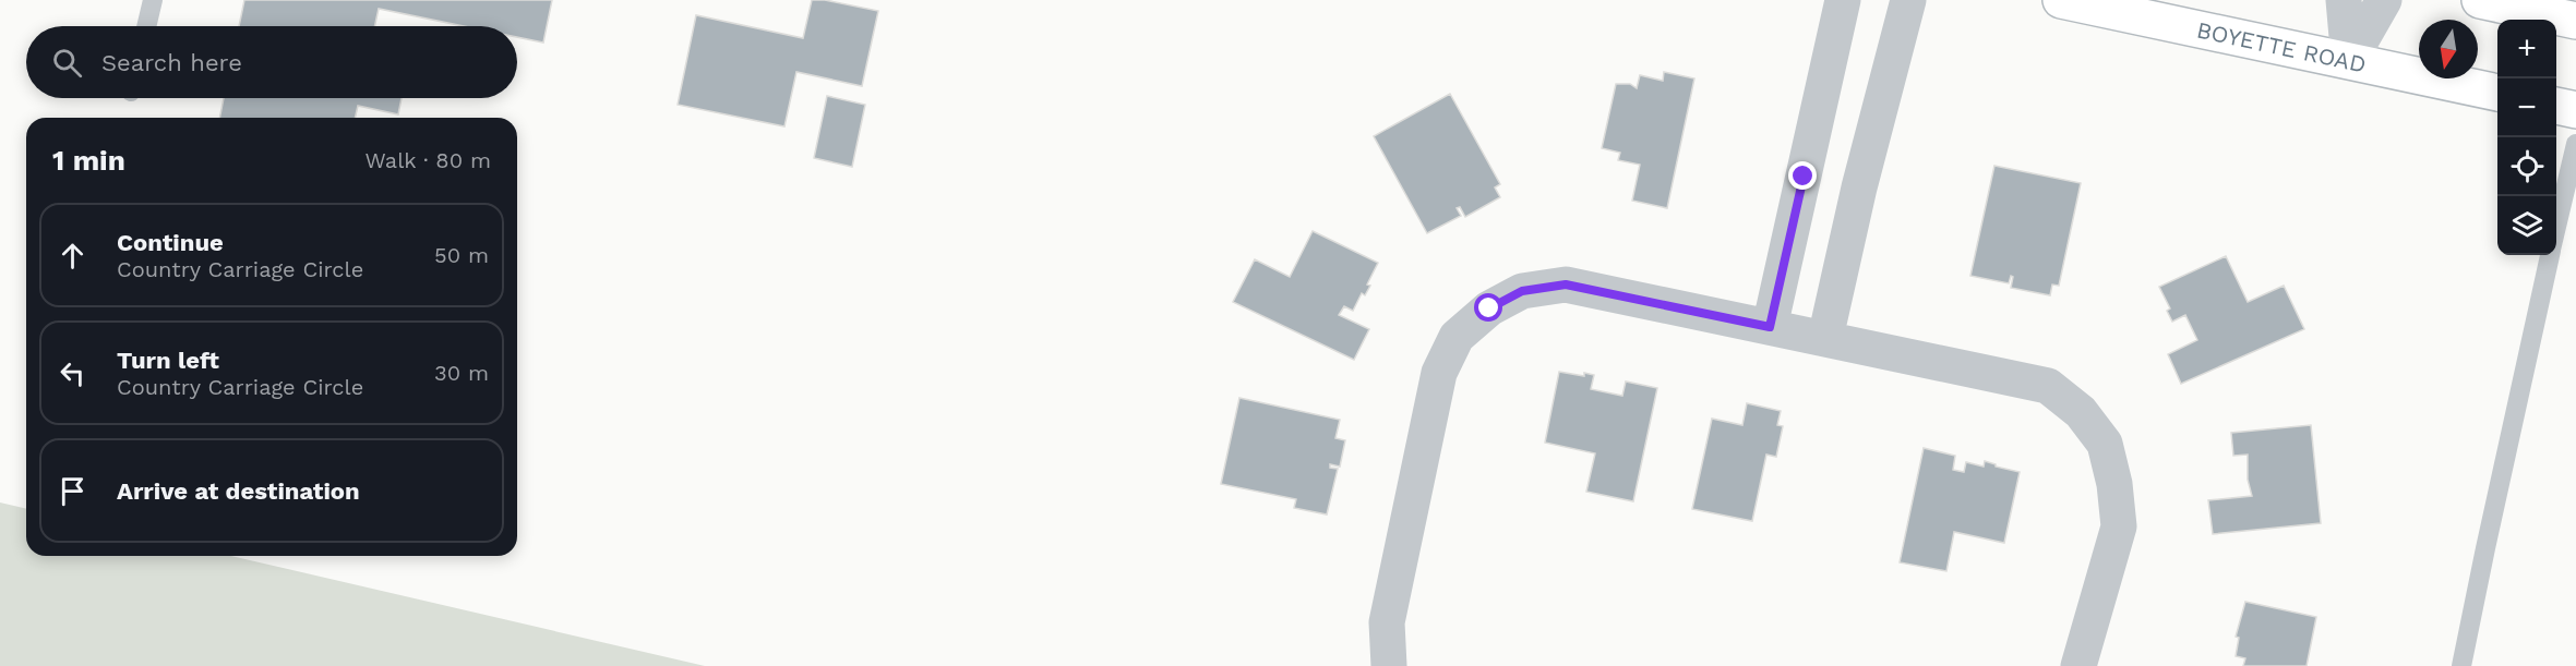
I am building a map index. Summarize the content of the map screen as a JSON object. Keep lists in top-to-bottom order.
{
  "streets": {
    "main road": ["BOYETTE ROAD"]
  },
  "north": "bottom",
  "page": {
    "map_buttons": ["+", "−"],
    "search": "Search here",
    "heading": ["1 min", "Walk · 80 m"],
    "list": [
      ["Continue", "Country Carriage Circle", "50 m"],
      ["Turn left", "Country Carriage Circle", "30 m"],
      "Arrive at destination"
    ]
  }
}
